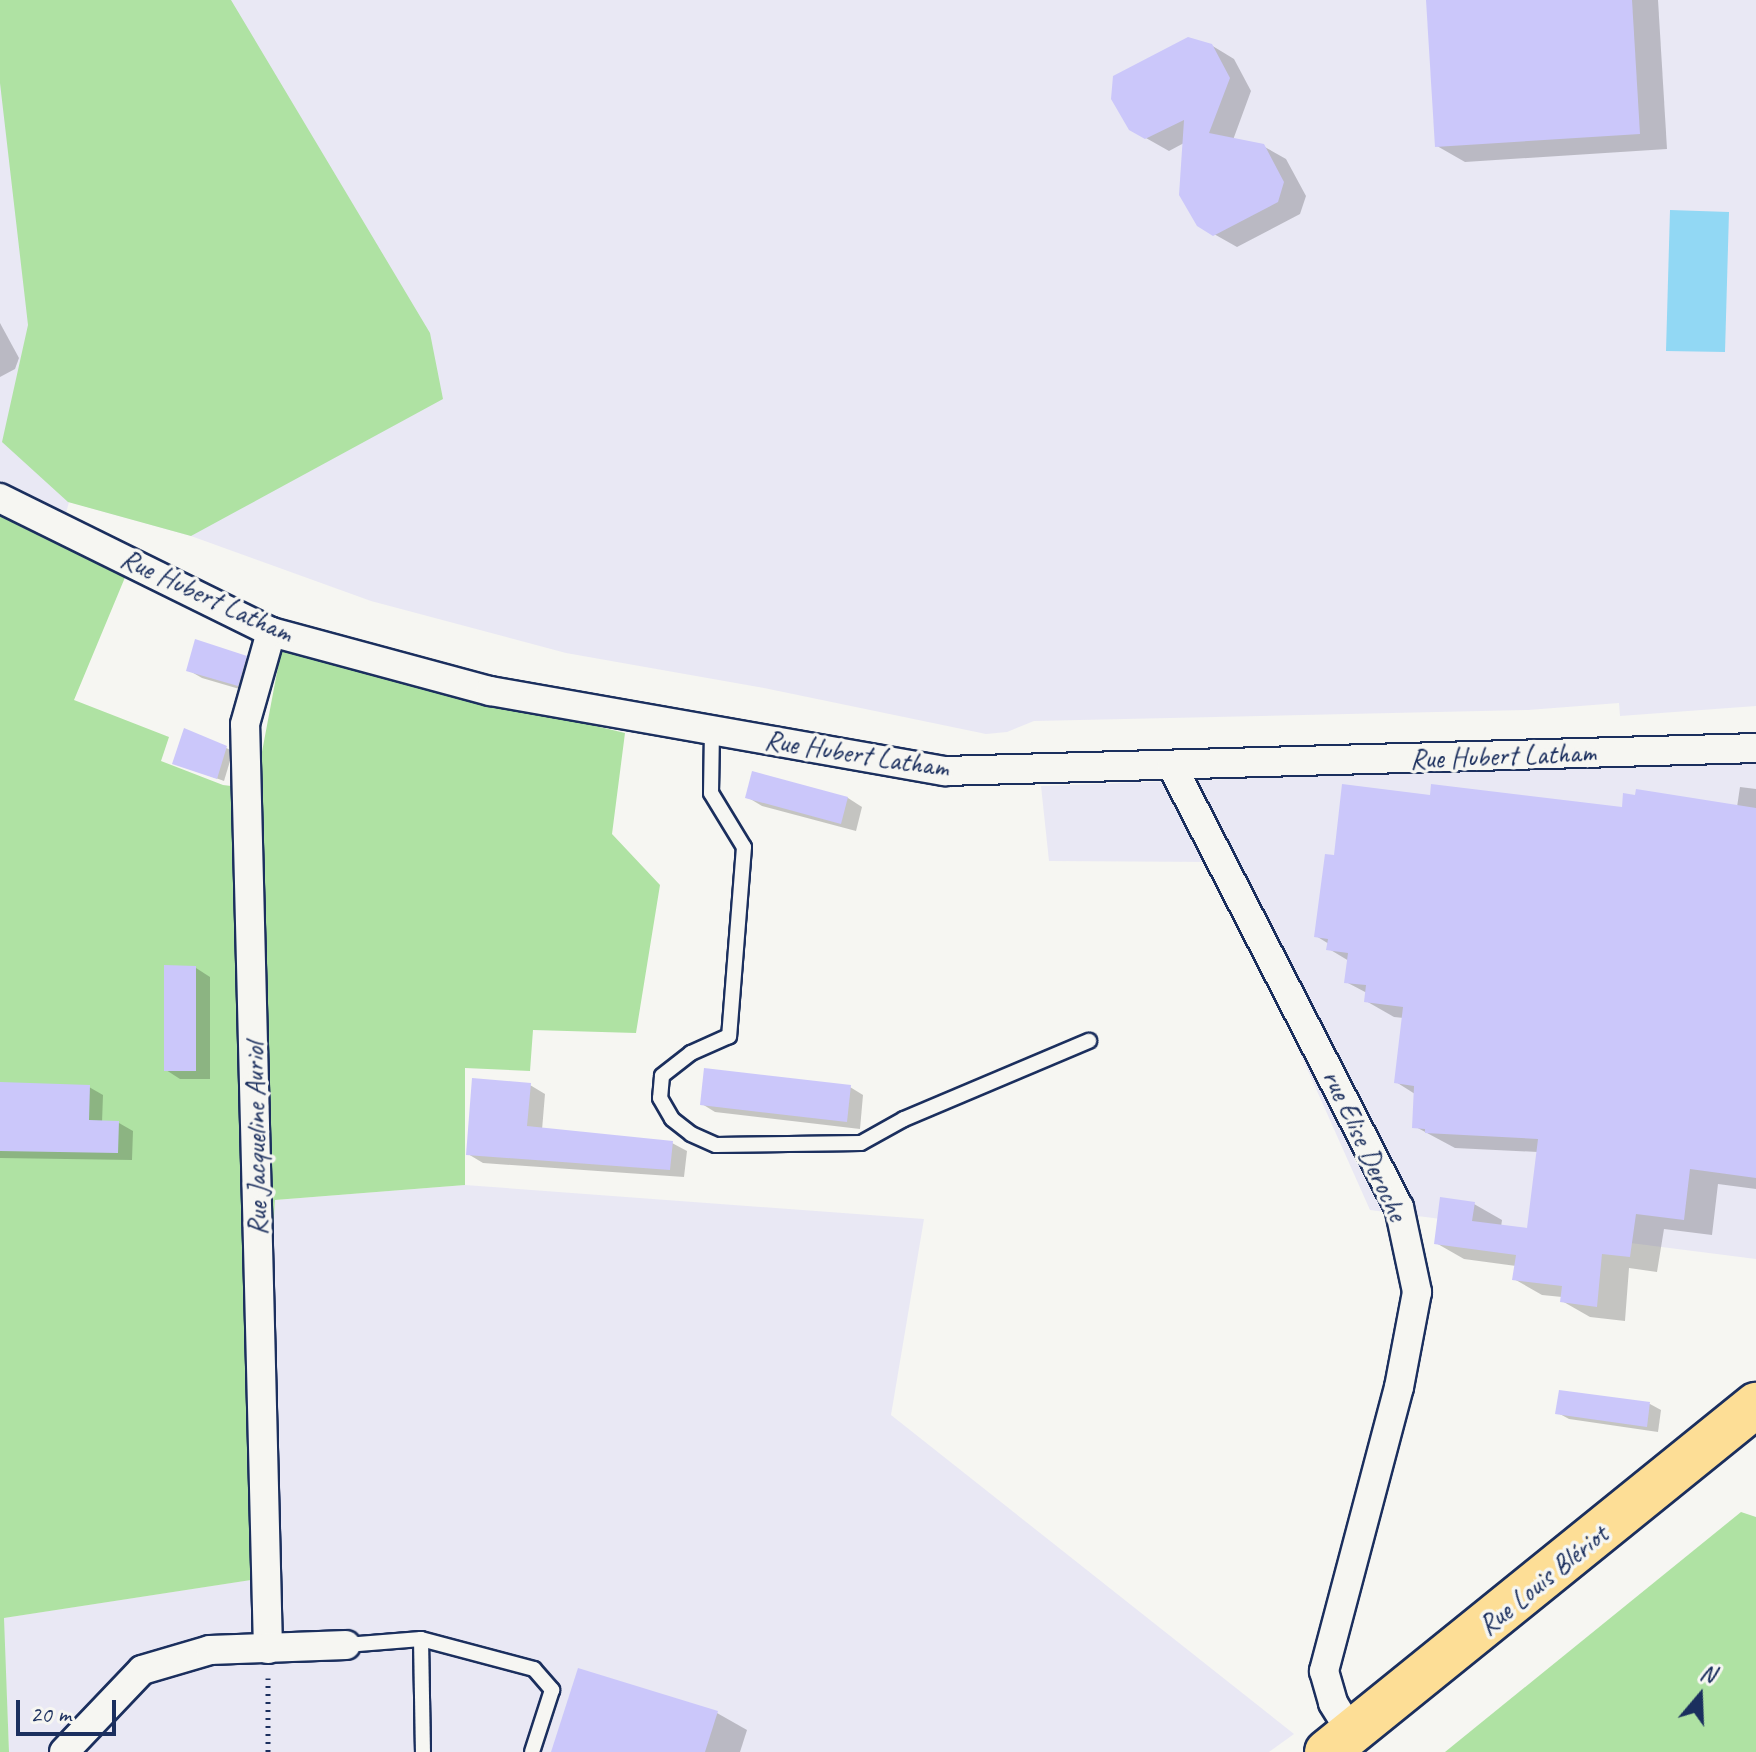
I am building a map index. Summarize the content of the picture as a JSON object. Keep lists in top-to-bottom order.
{
  "streets": {
    "main road": ["Rue Louis Blériot"],
    "street": ["Rue Hubert Latham", "Rue Jacqueline Auriol", "rue Elise Deroche"]
  },
  "crossings": [
    ["Rue Hubert Latham", "Rue Jacqueline Auriol"],
    ["Rue Hubert Latham", "rue Elise Deroche"],
    ["rue Elise Deroche", "Rue Louis Blériot"]
  ],
  "scale_bar": "20 m",
  "north": "top"
}
